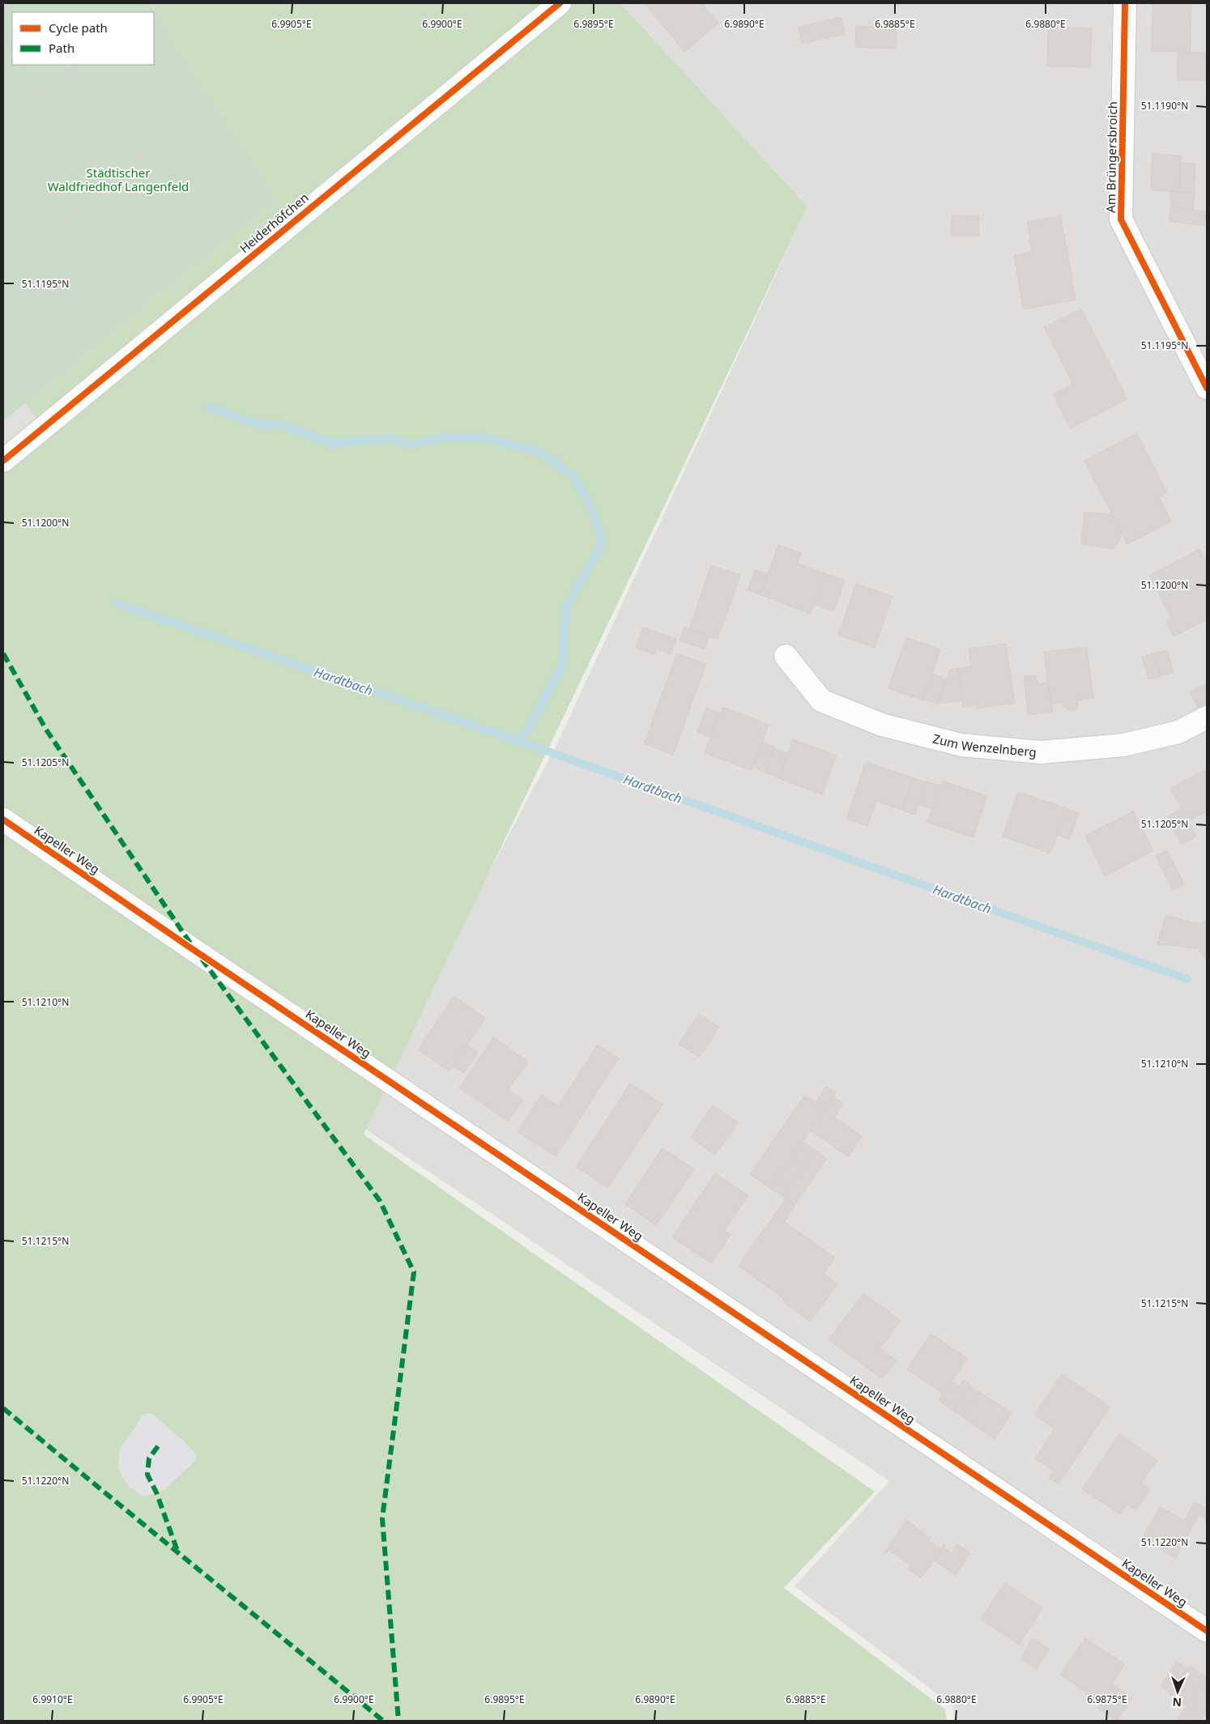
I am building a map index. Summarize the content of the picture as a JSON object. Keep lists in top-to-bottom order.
{
  "streets": {
    "street": [
      "Am Brüngersbroich",
      "Heiderhöfchen",
      "Zum Wenzelnberg",
      "Kapeller Weg"
    ]
  },
  "water": ["Hardtbach"],
  "parks": ["Städtischer Waldfriedhof Langenfeld"],
  "legend": ["Cycle path", "Path"],
  "north": "bottom",
  "coordinates": [
    "6.9905°E",
    "6.9900°E",
    "6.9895°E",
    "6.9890°E",
    "6.9885°E",
    "6.9880°E",
    "51.1190°N",
    "51.1195°N",
    "51.1200°N",
    "51.1205°N",
    "51.1210°N",
    "51.1215°N",
    "51.1220°N",
    "6.9910°E",
    "6.9875°E"
  ]
}
